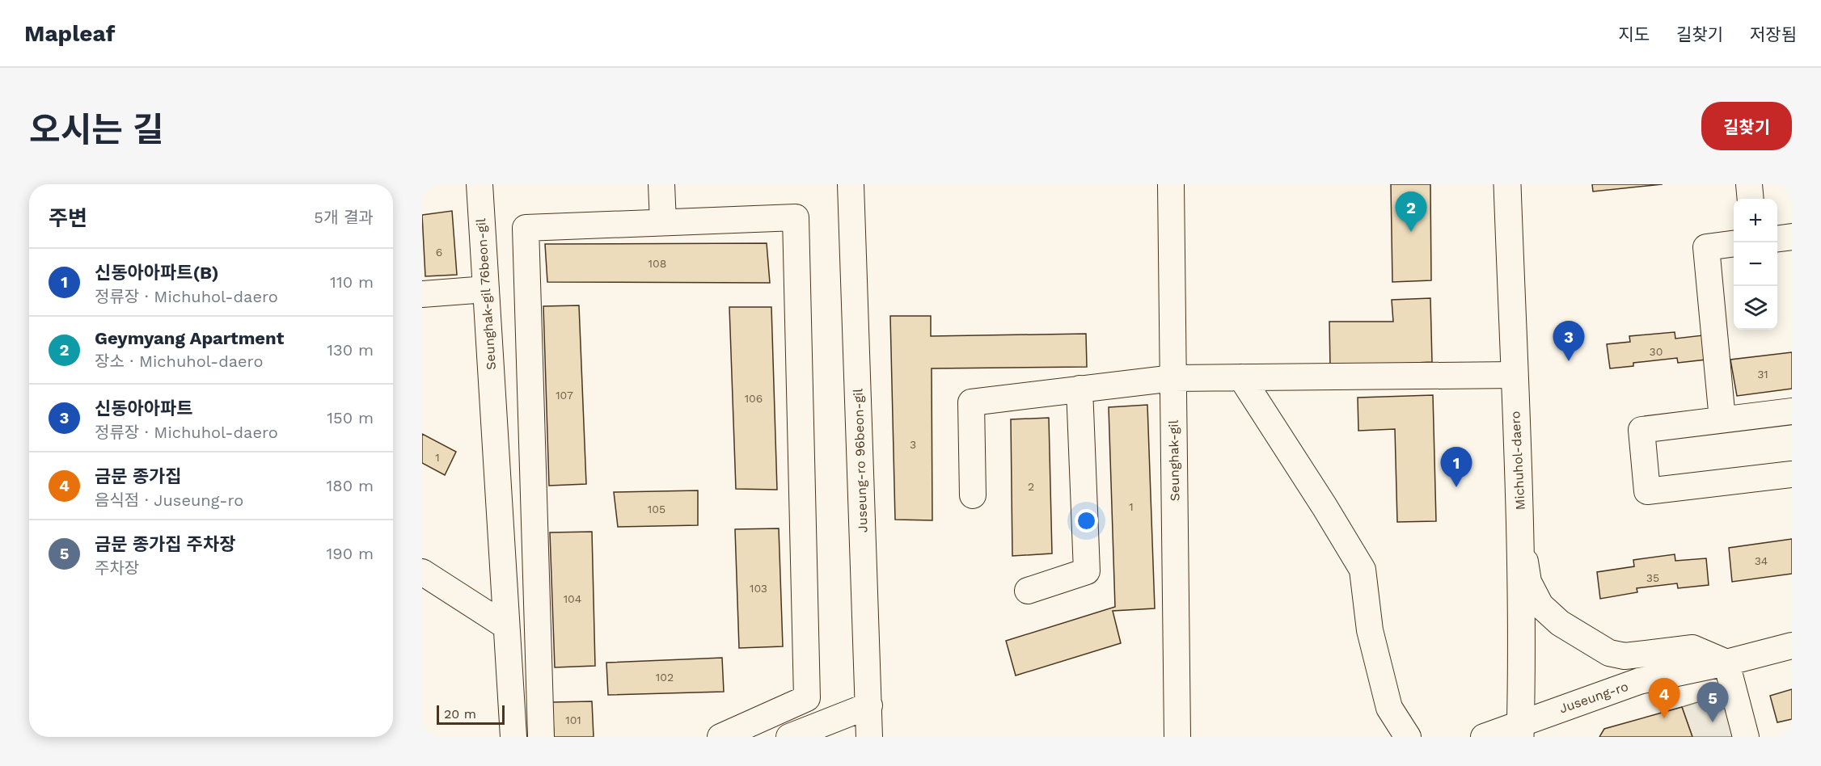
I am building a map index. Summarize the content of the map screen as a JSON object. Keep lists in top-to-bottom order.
{
  "streets": {
    "main road": ["Michuhol-daero"],
    "street": [
      "Seunghak-gil 76beon-gil",
      "Juseung-ro 96beon-gil",
      "Seunghak-gil",
      "Juseung-ro"
    ]
  },
  "crossings": [
    ["Michuhol-daero", "Juseung-ro"]
  ],
  "house_numbers": [
    "6",
    "108",
    "30",
    "31",
    "107",
    "106",
    "3",
    "1",
    "2",
    "1",
    "105",
    "34",
    "35",
    "103",
    "104",
    "102",
    "101"
  ],
  "scale_bar": "20 m",
  "page": {
    "header": "Mapleaf",
    "nav": ["지도", "길찾기", "저장됨"],
    "title": "오시는 길",
    "buttons": "길찾기",
    "heading": ["주변", "5개 결과"],
    "pins": [
      "2",
      "3",
      "1",
      "4",
      "5"
    ],
    "map_buttons": ["+", "−"],
    "list": [
      {
        "mark": "1",
        "name": "신동아아파트(B)",
        "note": "정류장 · Michuhol-daero",
        "value": "110 m"
      },
      {
        "mark": "2",
        "name": "Geymyang Apartment",
        "note": "장소 · Michuhol-daero",
        "value": "130 m"
      },
      {
        "mark": "3",
        "name": "신동아아파트",
        "note": "정류장 · Michuhol-daero",
        "value": "150 m"
      },
      {
        "mark": "4",
        "name": "금문 종가집",
        "note": "음식점 · Juseung-ro",
        "value": "180 m"
      },
      {
        "mark": "5",
        "name": "금문 종가집 주차장",
        "note": "주차장",
        "value": "190 m"
      }
    ],
    "scale": "20 m"
  }
}
